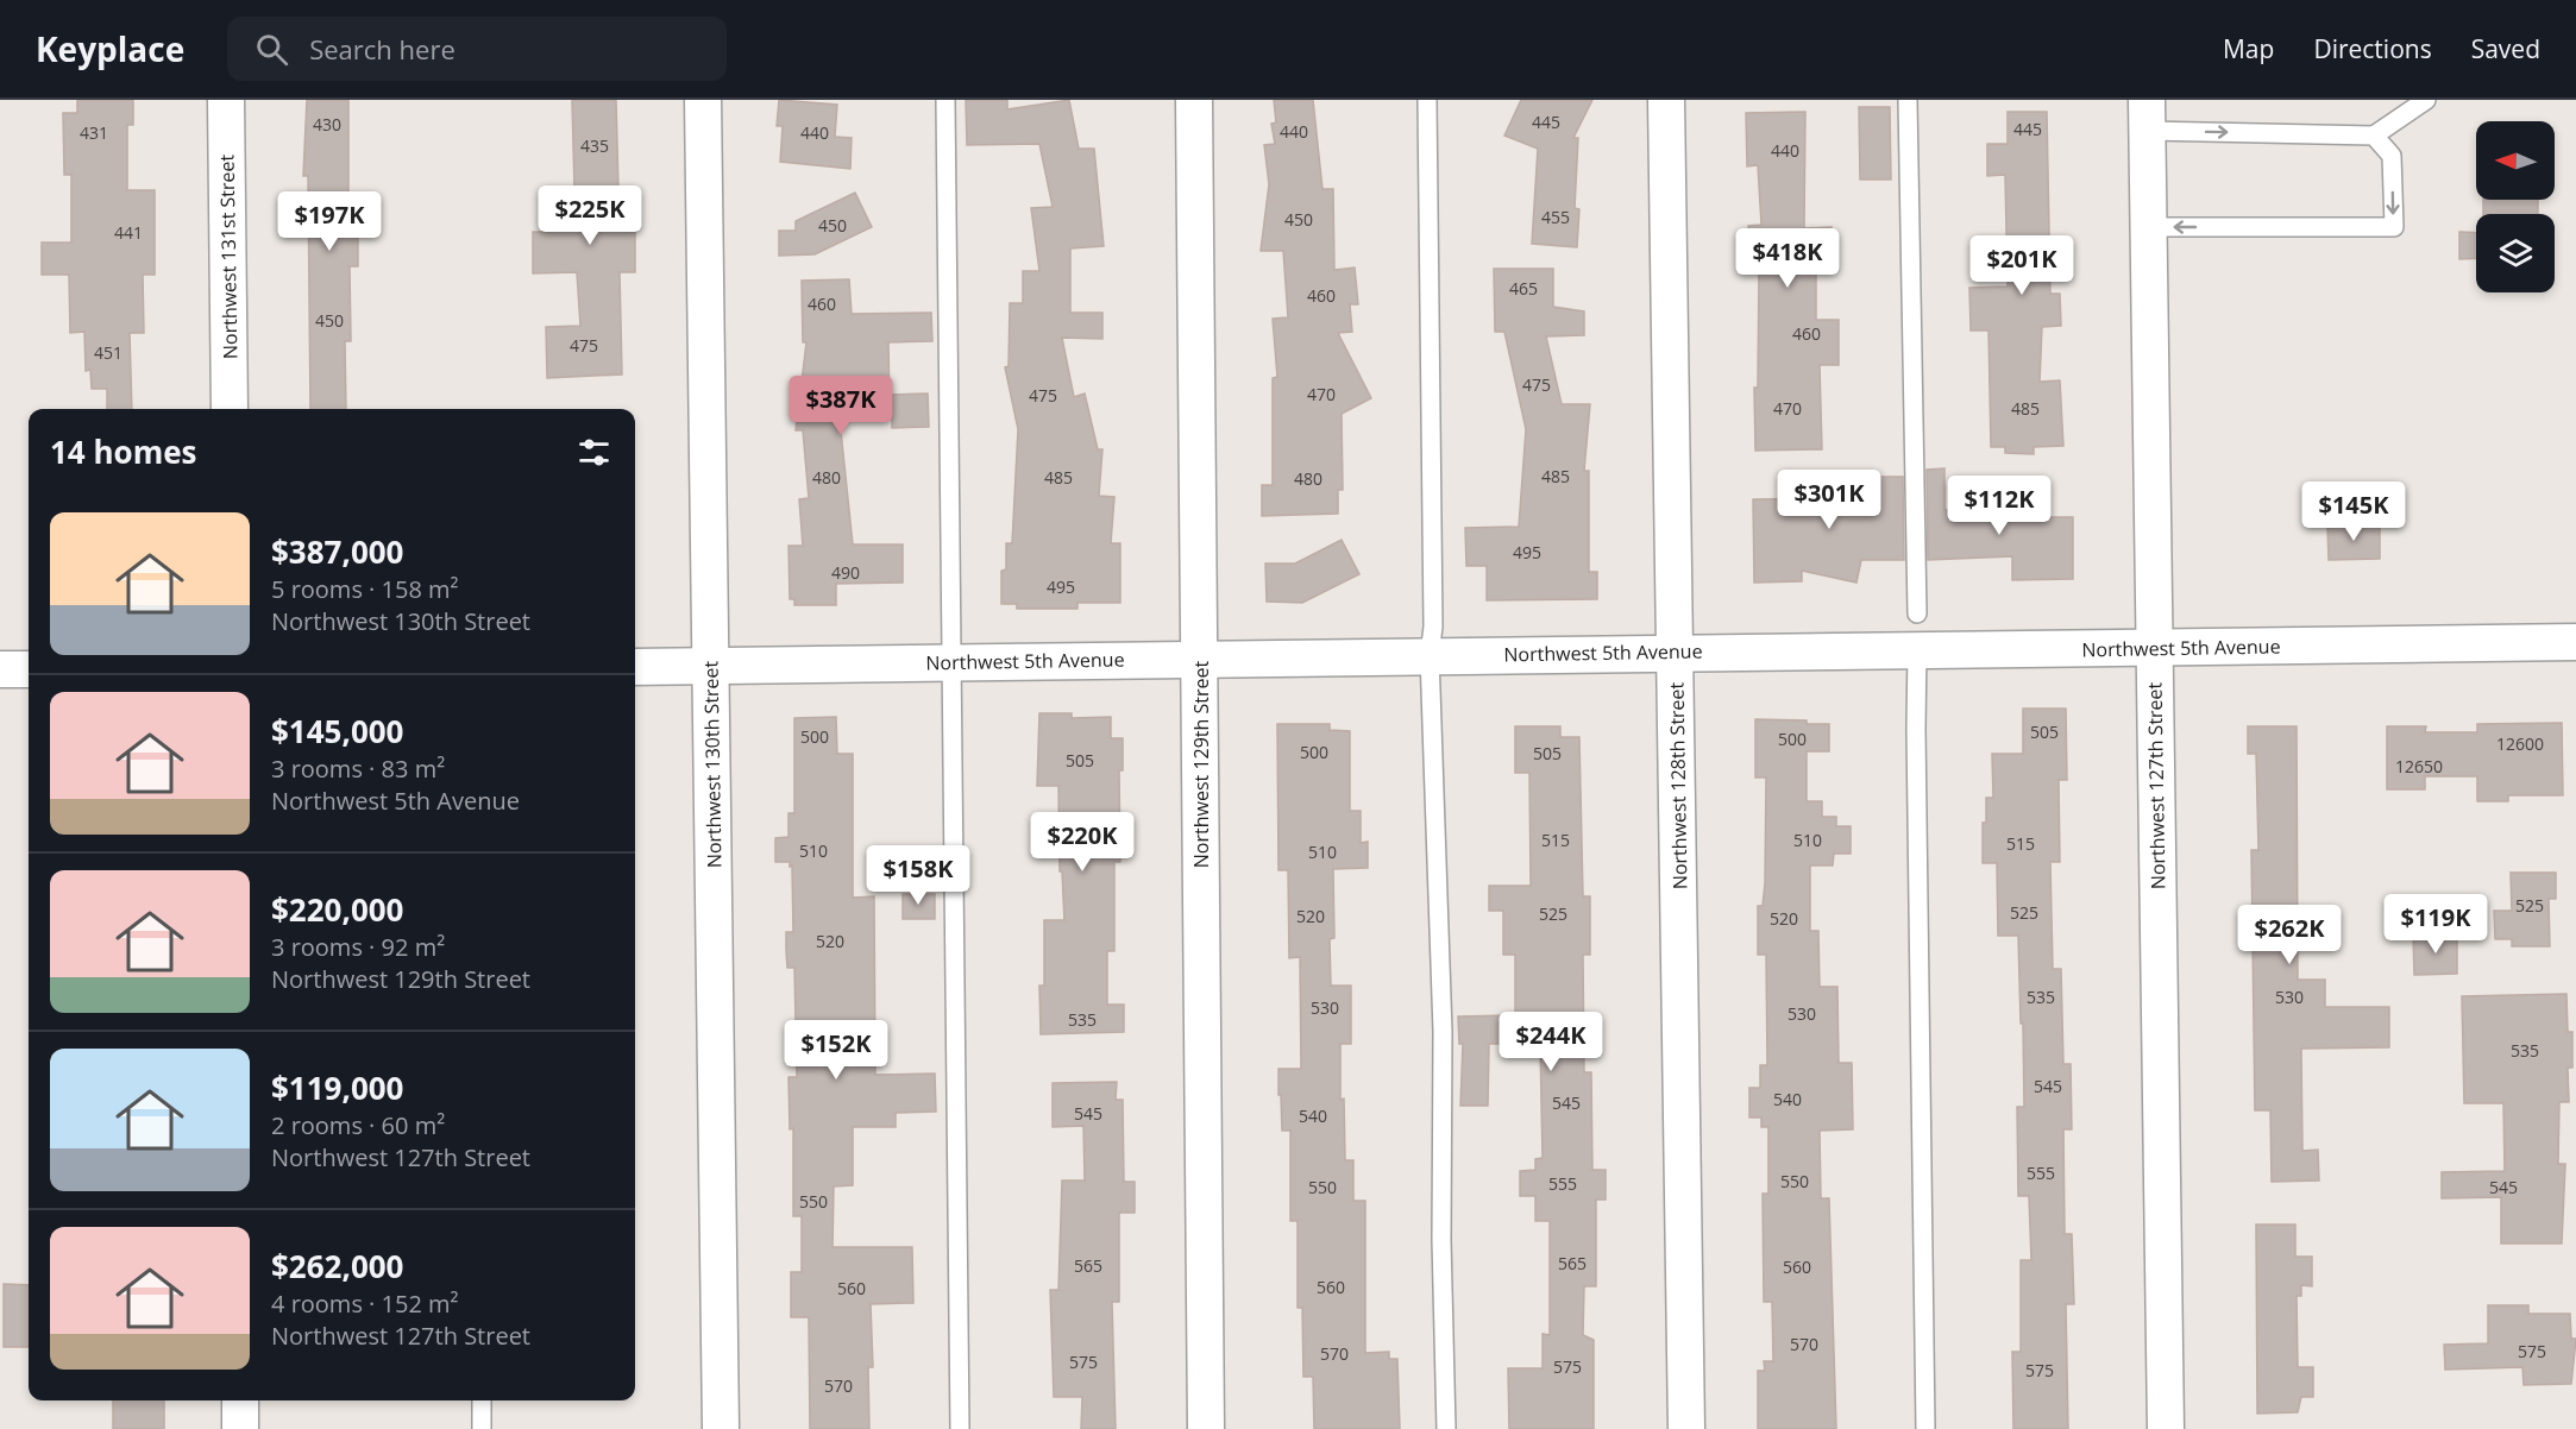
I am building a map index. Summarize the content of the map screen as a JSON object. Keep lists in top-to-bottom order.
{
  "streets": {
    "street": [
      "Northwest 131st Street",
      "Northwest 5th Avenue",
      "Northwest 130th Street",
      "Northwest 129th Street",
      "Northwest 128th Street",
      "Northwest 127th Street"
    ]
  },
  "crossings": [
    ["Northwest 5th Avenue", "Northwest 130th Street"],
    ["Northwest 5th Avenue", "Northwest 129th Street"],
    ["Northwest 5th Avenue", "Northwest 128th Street"],
    ["Northwest 5th Avenue", "Northwest 127th Street"]
  ],
  "house_numbers": [
    "445",
    "430",
    "445",
    "440",
    "431",
    "440",
    "435",
    "440",
    "455",
    "450",
    "450",
    "441",
    "465",
    "460",
    "460",
    "450",
    "460",
    "475",
    "451",
    "475",
    "470",
    "475",
    "470",
    "485",
    "485",
    "480",
    "485",
    "480",
    "495",
    "490",
    "495",
    "505",
    "500",
    "500",
    "12600",
    "500",
    "505",
    "505",
    "12650",
    "515",
    "510",
    "515",
    "510",
    "510",
    "525",
    "525",
    "525",
    "520",
    "520",
    "520",
    "535",
    "530",
    "530",
    "530",
    "535",
    "535",
    "545",
    "540",
    "545",
    "545",
    "540",
    "555",
    "550",
    "555",
    "550",
    "545",
    "550",
    "565",
    "565",
    "560",
    "560",
    "560",
    "570",
    "575",
    "570",
    "575",
    "575",
    "575",
    "570"
  ],
  "north": "left",
  "page": {
    "header": "Keyplace",
    "search": "Search here",
    "nav": ["Map", "Directions", "Saved"],
    "price": [
      "$225K",
      "$197K",
      "$418K",
      "$201K",
      "$387K",
      "$301K",
      "$112K",
      "$145K",
      "$220K",
      "$158K",
      "$119K",
      "$262K",
      "$244K",
      "$152K"
    ],
    "heading": "14 homes",
    "list": [
      {
        "name": "$387,000",
        "note": "5 rooms · 158 m² · Northwest 130th Street"
      },
      {
        "name": "$145,000",
        "note": "3 rooms · 83 m² · Northwest 5th Avenue"
      },
      {
        "name": "$220,000",
        "note": "3 rooms · 92 m² · Northwest 129th Street"
      },
      {
        "name": "$119,000",
        "note": "2 rooms · 60 m² · Northwest 127th Street"
      },
      {
        "name": "$262,000",
        "note": "4 rooms · 152 m² · Northwest 127th Street"
      }
    ]
  }
}
